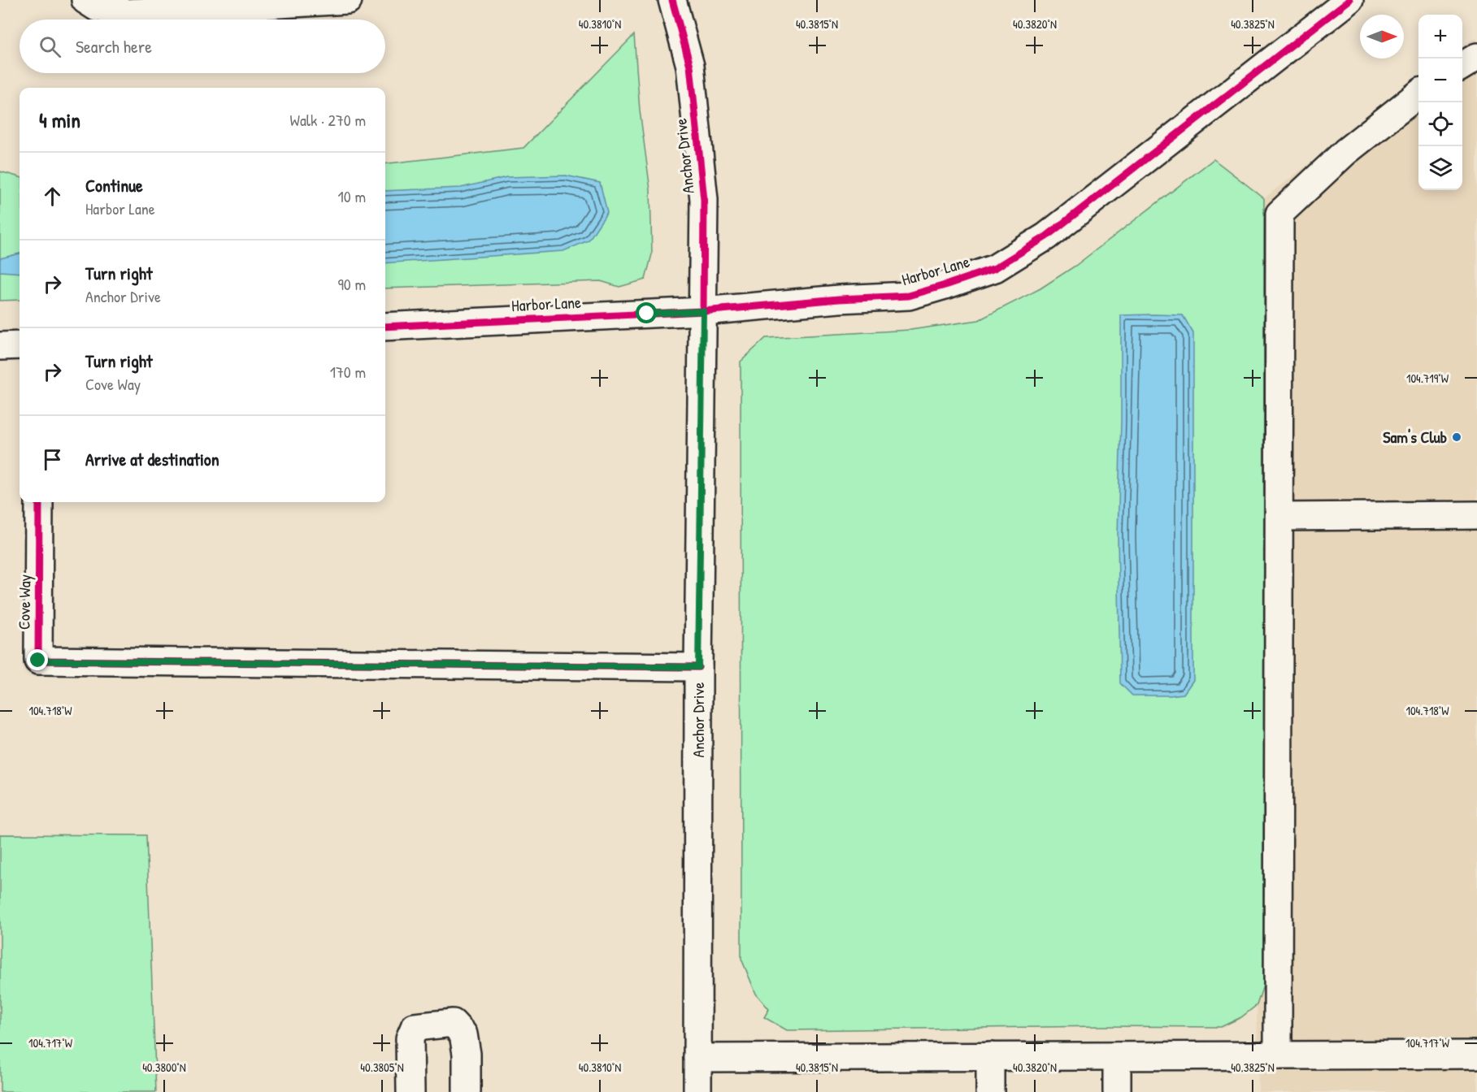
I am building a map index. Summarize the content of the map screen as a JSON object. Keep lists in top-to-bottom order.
{
  "streets": {
    "street": ["Anchor Drive", "Harbor Lane", "Cove Way"]
  },
  "crossings": [
    ["Anchor Drive", "Harbor Lane"],
    ["Anchor Drive", "Cove Way"]
  ],
  "places": ["Sam's Club"],
  "north": "right",
  "page": {
    "map_buttons": ["+", "−"],
    "search": "Search here",
    "heading": ["4 min", "Walk · 270 m"],
    "list": [
      ["Continue", "Harbor Lane", "10 m"],
      ["Turn right", "Anchor Drive", "90 m"],
      ["Turn right", "Cove Way", "170 m"],
      "Arrive at destination"
    ]
  },
  "coordinates": [
    "40.3810°N",
    "40.3815°N",
    "40.3820°N",
    "40.3825°N",
    "104.719°W",
    "104.718°W",
    "104.717°W",
    "40.3800°N",
    "40.3805°N"
  ]
}
